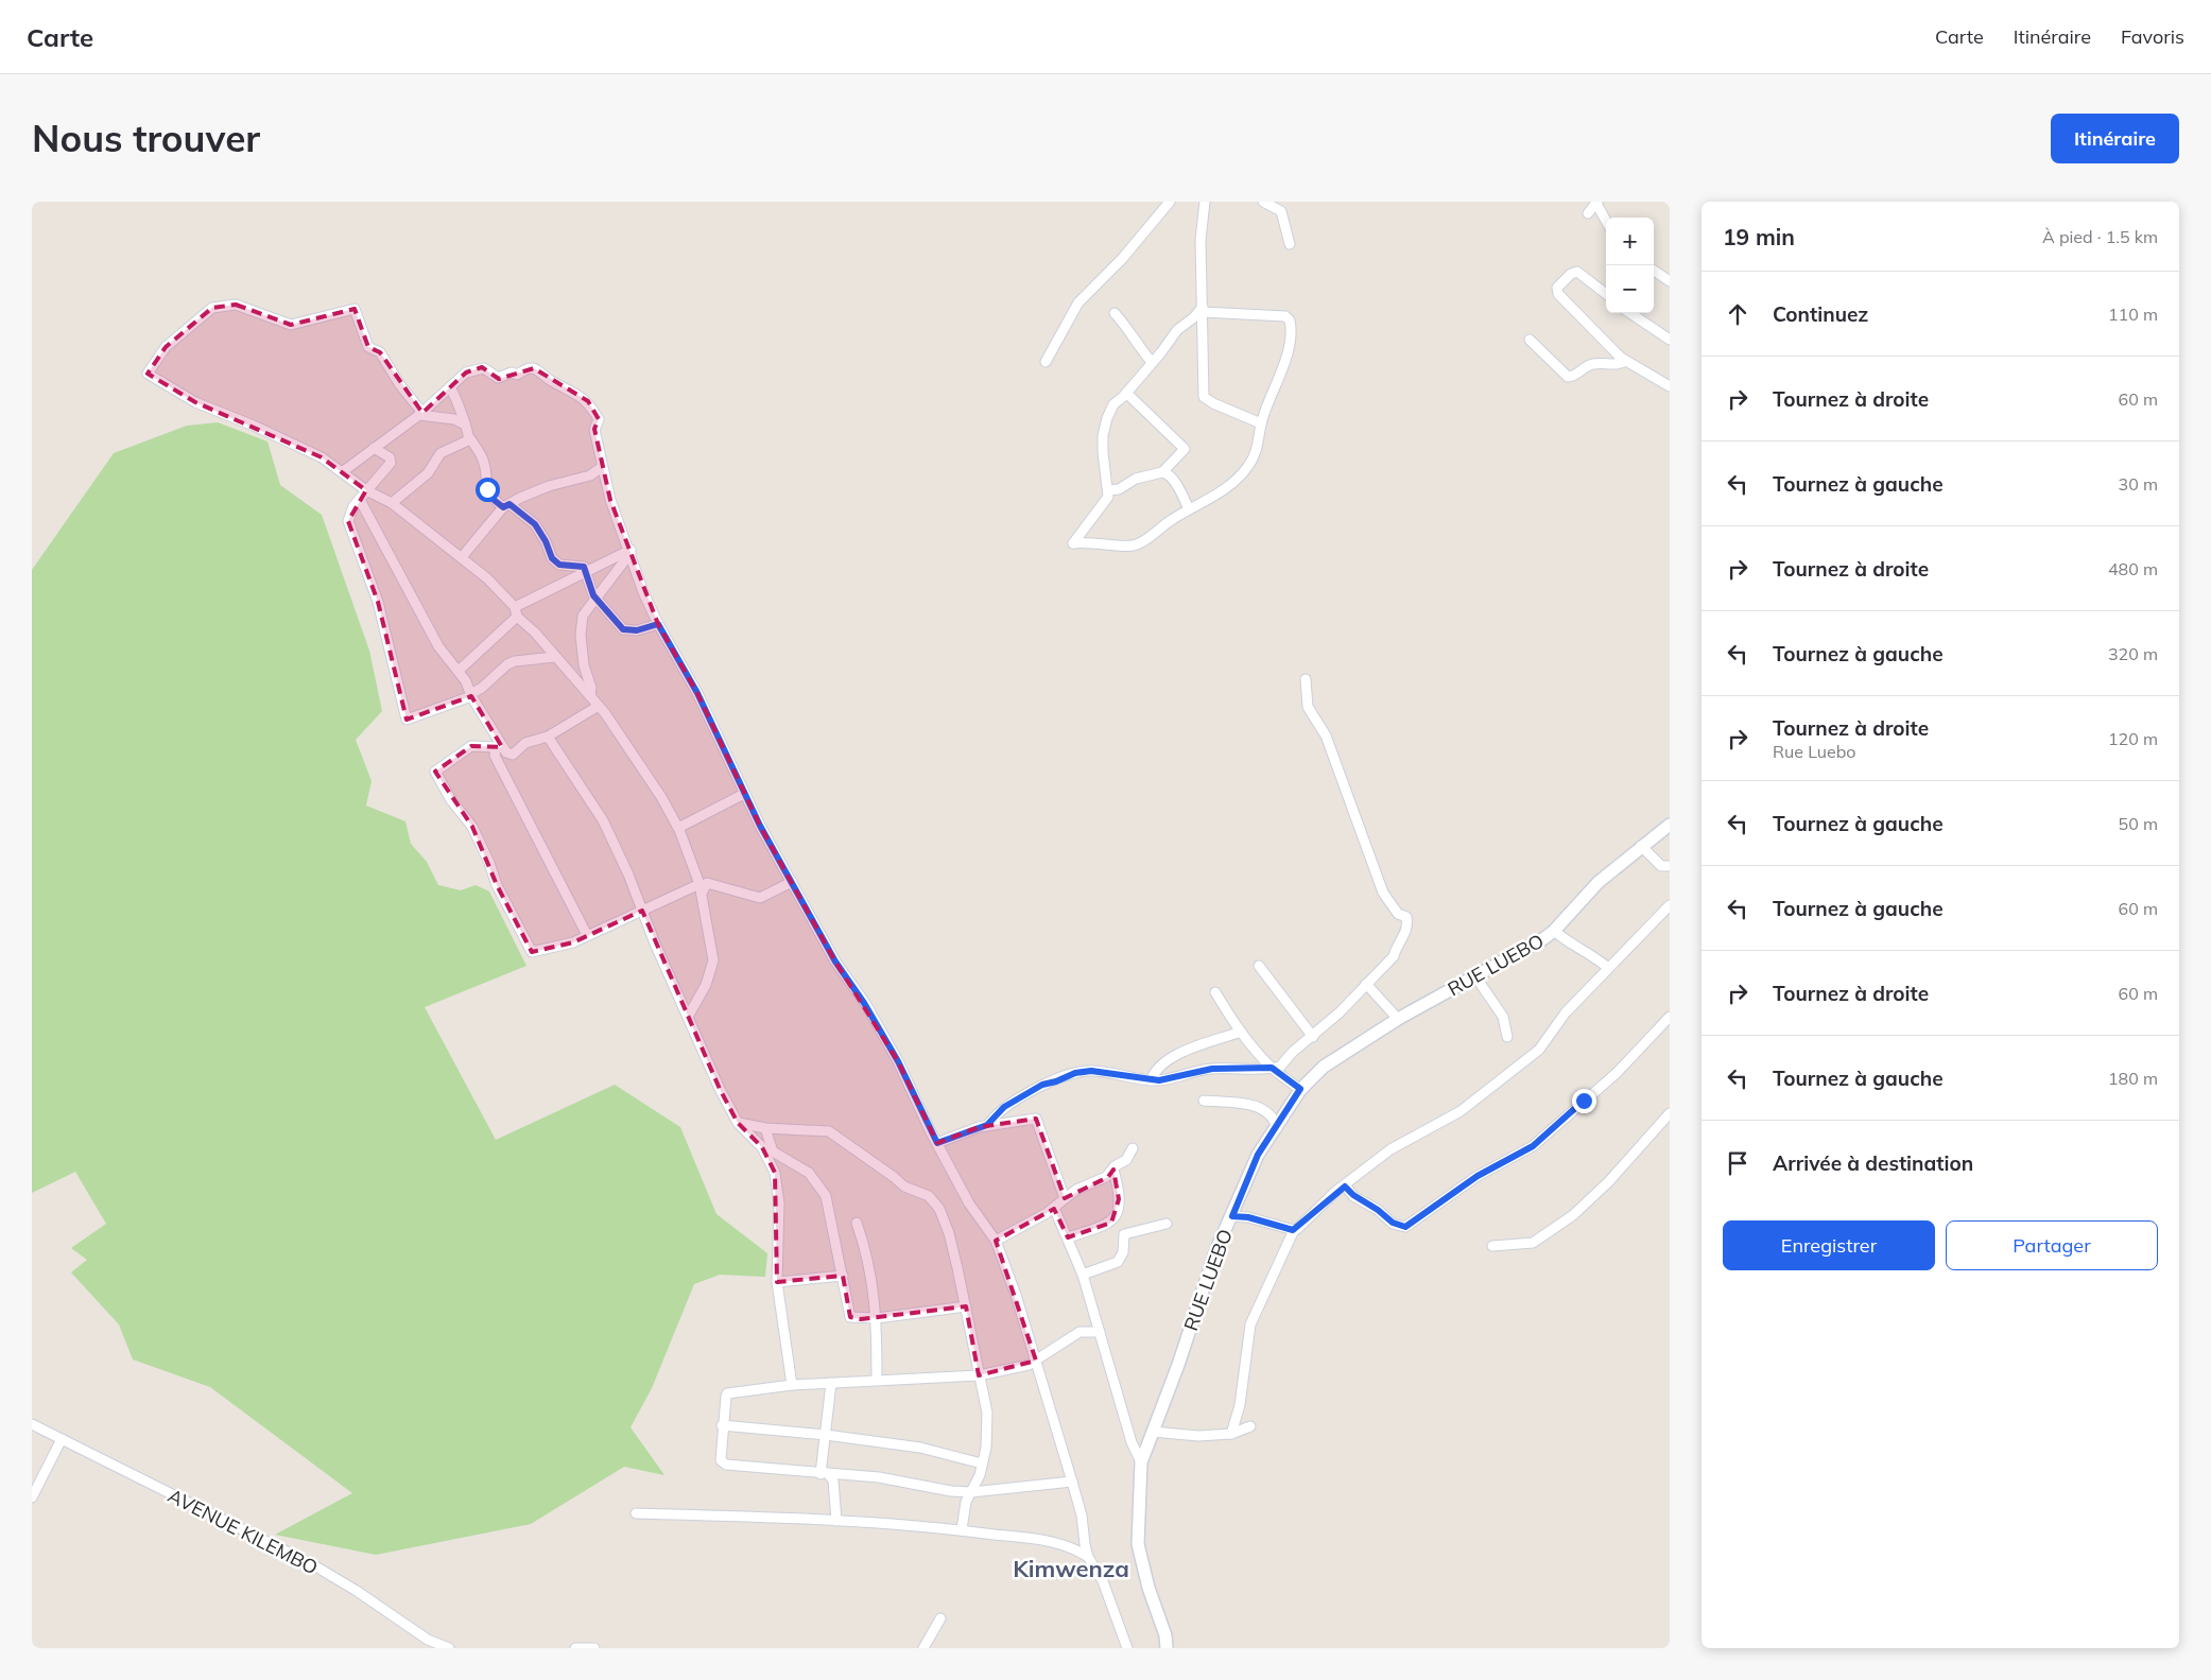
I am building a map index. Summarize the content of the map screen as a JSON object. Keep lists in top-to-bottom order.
{
  "streets": {
    "street": ["RUE LUEBO", "AVENUE KILEMBO"]
  },
  "districts": ["Kimwenza"],
  "page": {
    "header": "Carte",
    "nav": ["Carte", "Itinéraire", "Favoris"],
    "buttons": [
      "Itinéraire",
      ["Enregistrer", "Partager"]
    ],
    "title": "Nous trouver",
    "heading": ["19 min", "À pied · 1.5 km"],
    "map_buttons": ["+", "−"],
    "list": [
      ["Continuez", "110 m"],
      ["Tournez à droite", "60 m"],
      ["Tournez à gauche", "30 m"],
      ["Tournez à droite", "480 m"],
      ["Tournez à gauche", "320 m"],
      ["Tournez à droite", "Rue Luebo", "120 m"],
      ["Tournez à gauche", "50 m"],
      ["Tournez à gauche", "60 m"],
      ["Tournez à droite", "60 m"],
      ["Tournez à gauche", "180 m"],
      "Arrivée à destination"
    ]
  }
}
